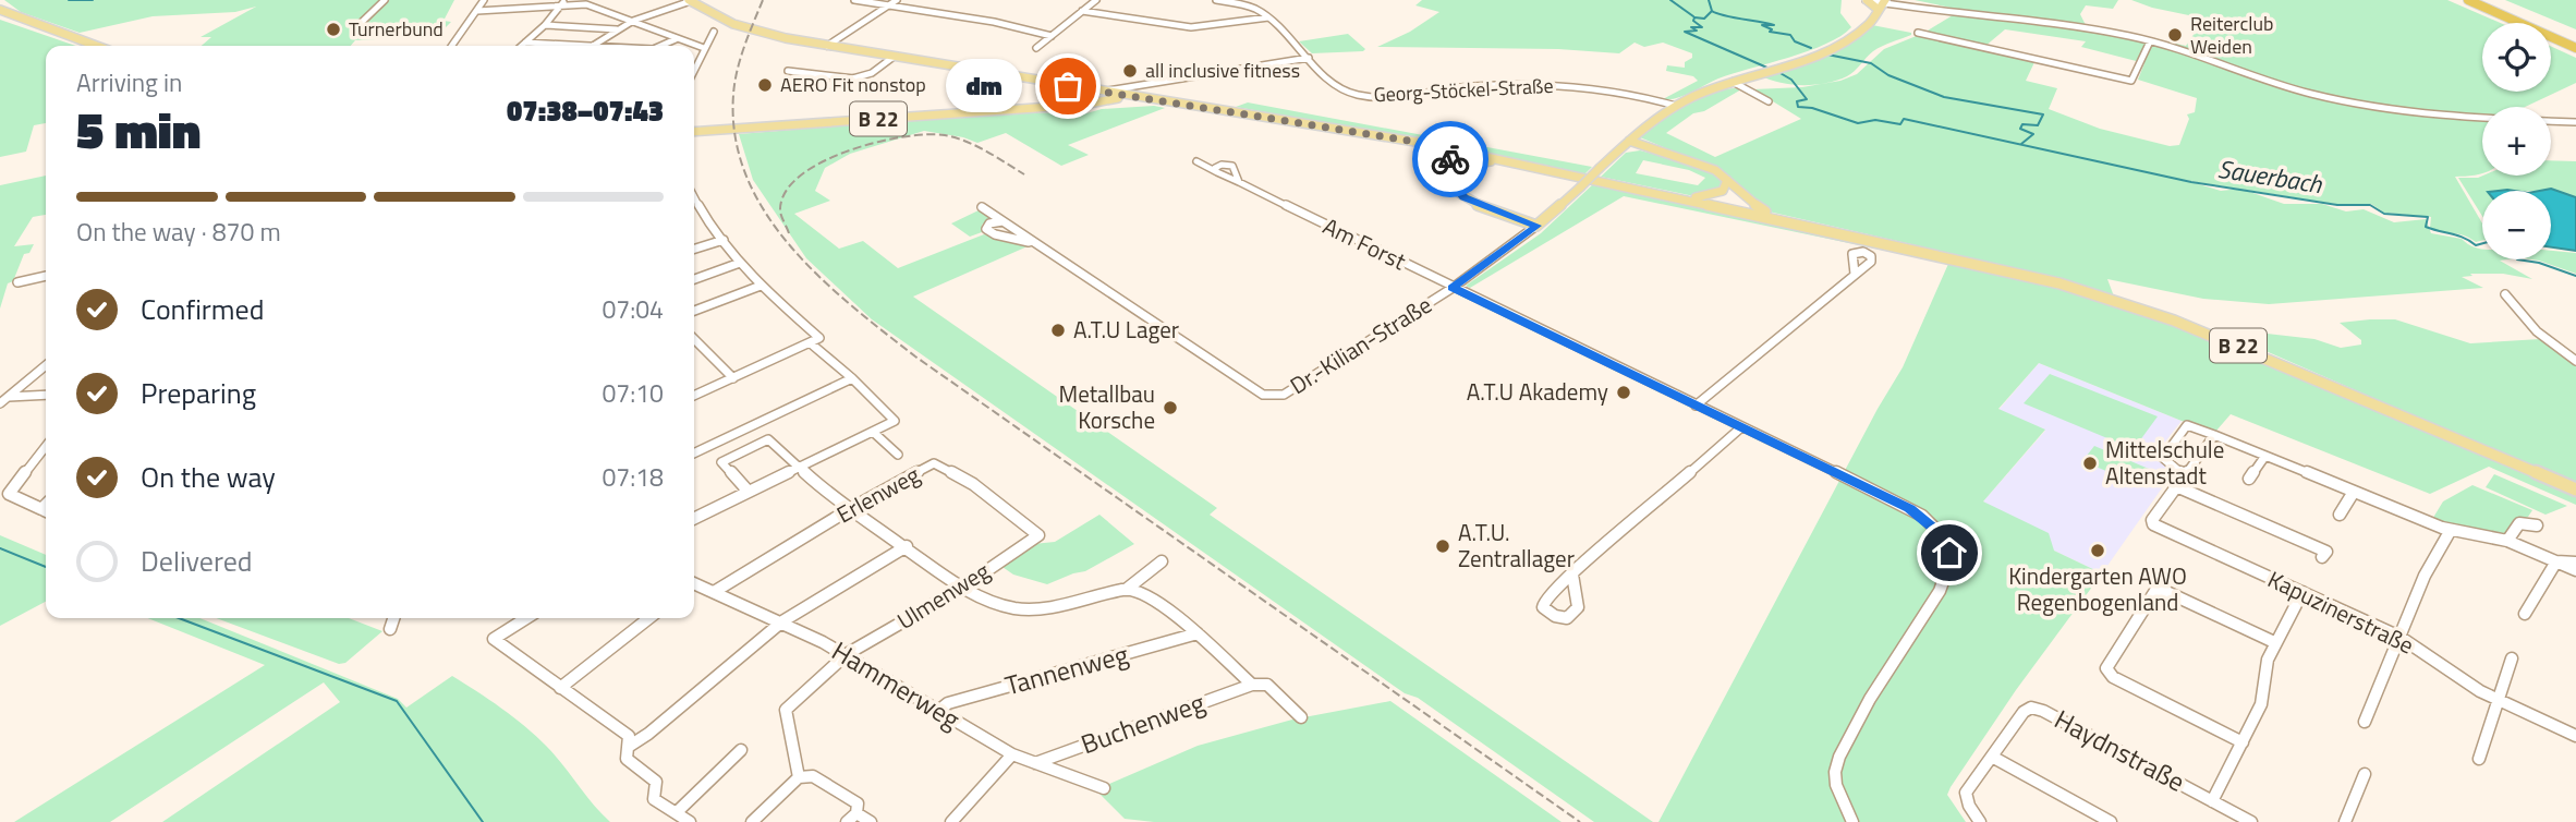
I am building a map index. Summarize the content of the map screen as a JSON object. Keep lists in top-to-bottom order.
{
  "streets": {
    "main road": ["B 22", "Dr.-Kilian-Straße"],
    "street": [
      "Georg-Stöckel-Straße",
      "Am Forst",
      "Erlenweg",
      "Ulmenweg",
      "Kapuzinerstraße",
      "Tannenweg",
      "Hammerweg",
      "Buchenweg",
      "Haydnstraße"
    ]
  },
  "crossings": [
    ["Georg-Stöckel-Straße", "Dr.-Kilian-Straße"],
    ["Am Forst", "Dr.-Kilian-Straße"],
    ["Erlenweg", "Ulmenweg"],
    ["Erlenweg", "Hammerweg"],
    ["Ulmenweg", "Hammerweg"],
    ["Tannenweg", "Hammerweg"],
    ["Hammerweg", "Buchenweg"]
  ],
  "water": ["Sauerbach"],
  "places": [
    "Turnerbund",
    "Reiterclub Weiden",
    "all inclusive fitness",
    "AERO Fit nonstop",
    "dm",
    "A.T.U Lager",
    "A.T.U Akademy",
    "Metallbau Korsche",
    "Mittelschule Altenstadt",
    "A.T.U. Zentrallager",
    "Kindergarten AWO Regenbogenland"
  ],
  "page": {
    "map_buttons": ["+", "−"],
    "heading": ["5 min", "Arriving in", "07:38–07:43"],
    "bubble": "dm",
    "bar": "On the way · 870 m",
    "list": [
      ["Confirmed", "07:04"],
      ["Preparing", "07:10"],
      ["On the way", "07:18"],
      "Delivered"
    ]
  }
}
